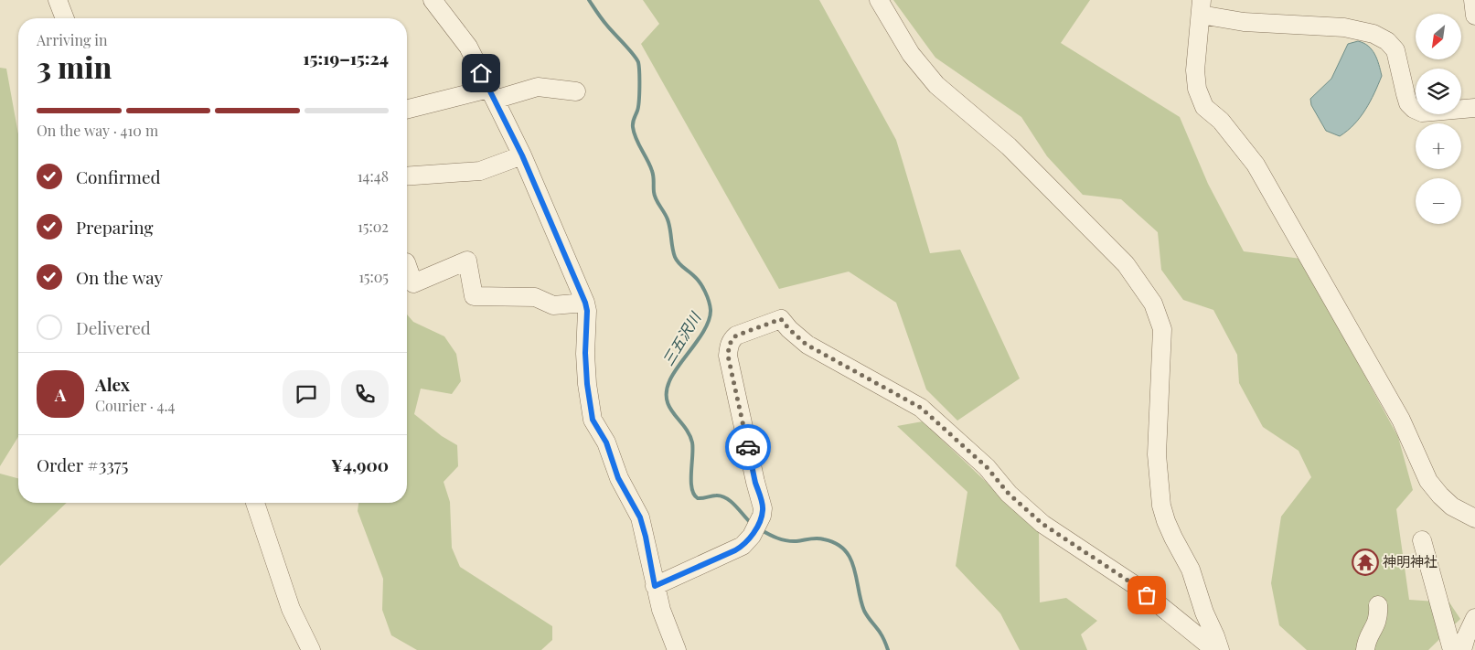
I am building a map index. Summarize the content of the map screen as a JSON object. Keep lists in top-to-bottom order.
{
  "water": ["三五沢川"],
  "places": {
    "temple": ["神明神社"]
  },
  "north": "bottom left",
  "page": {
    "map_buttons": ["+", "−"],
    "heading": ["3 min", "Arriving in", "15:19–15:24"],
    "panel": [
      "Alex",
      "Courier · 4.4",
      "Order #3375",
      "¥4,900"
    ],
    "bar": "On the way · 410 m",
    "list": [
      ["Confirmed", "14:48"],
      ["Preparing", "15:02"],
      ["On the way", "15:05"],
      "Delivered"
    ],
    "round": "A"
  }
}
